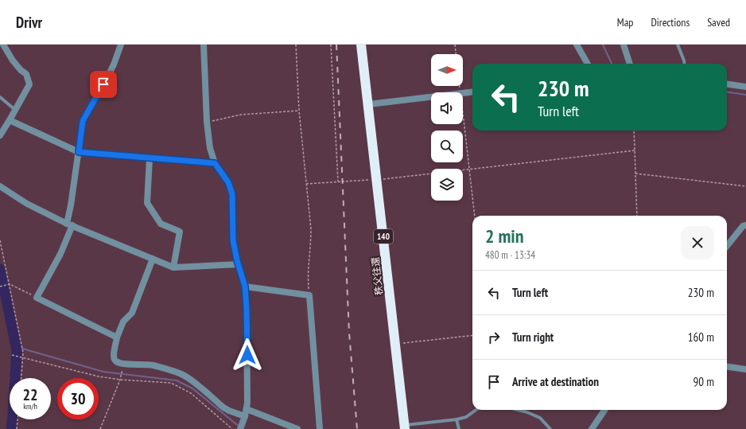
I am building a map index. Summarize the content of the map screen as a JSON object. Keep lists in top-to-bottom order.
{
  "streets": {
    "highway": ["140", "秩父往還"]
  },
  "north": "right",
  "page": {
    "header": "Drivr",
    "nav": ["Map", "Directions", "Saved"],
    "turn": ["230 m", "Turn left"],
    "heading": ["2 min", "480 m · 13:34"],
    "list": [
      {
        "name": "Turn left",
        "value": "230 m"
      },
      {
        "name": "Turn right",
        "value": "160 m"
      },
      {
        "name": "Arrive at destination",
        "value": "90 m"
      }
    ],
    "speed": "22 km/h",
    "limit": "30"
  }
}
